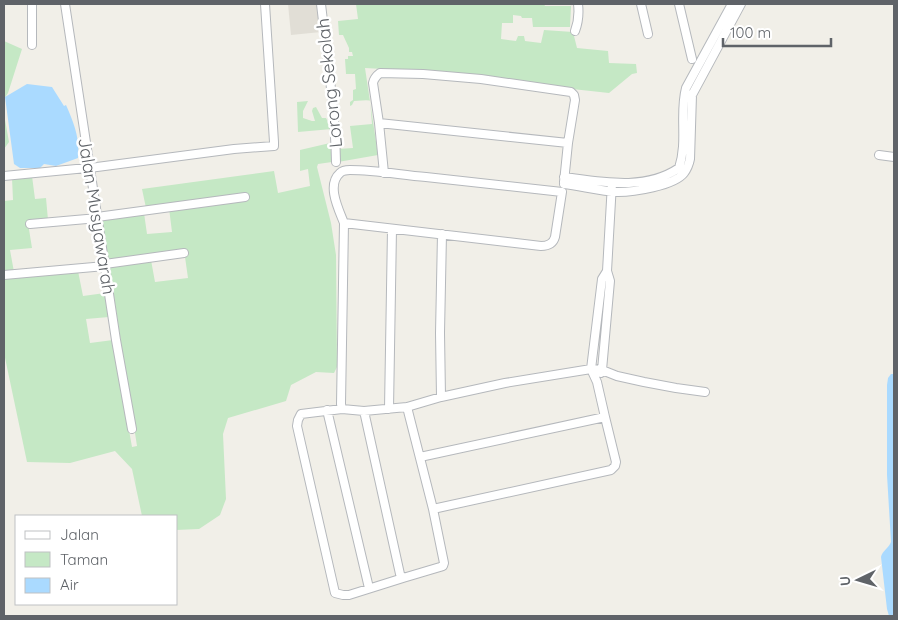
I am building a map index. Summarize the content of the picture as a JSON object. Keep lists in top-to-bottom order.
{
  "streets": {
    "street": ["Lorong Sekolah", "Jalan Musyawarah"]
  },
  "legend": ["Jalan", "Taman", "Air"],
  "scale_bar": "100 m",
  "north": "left"
}
